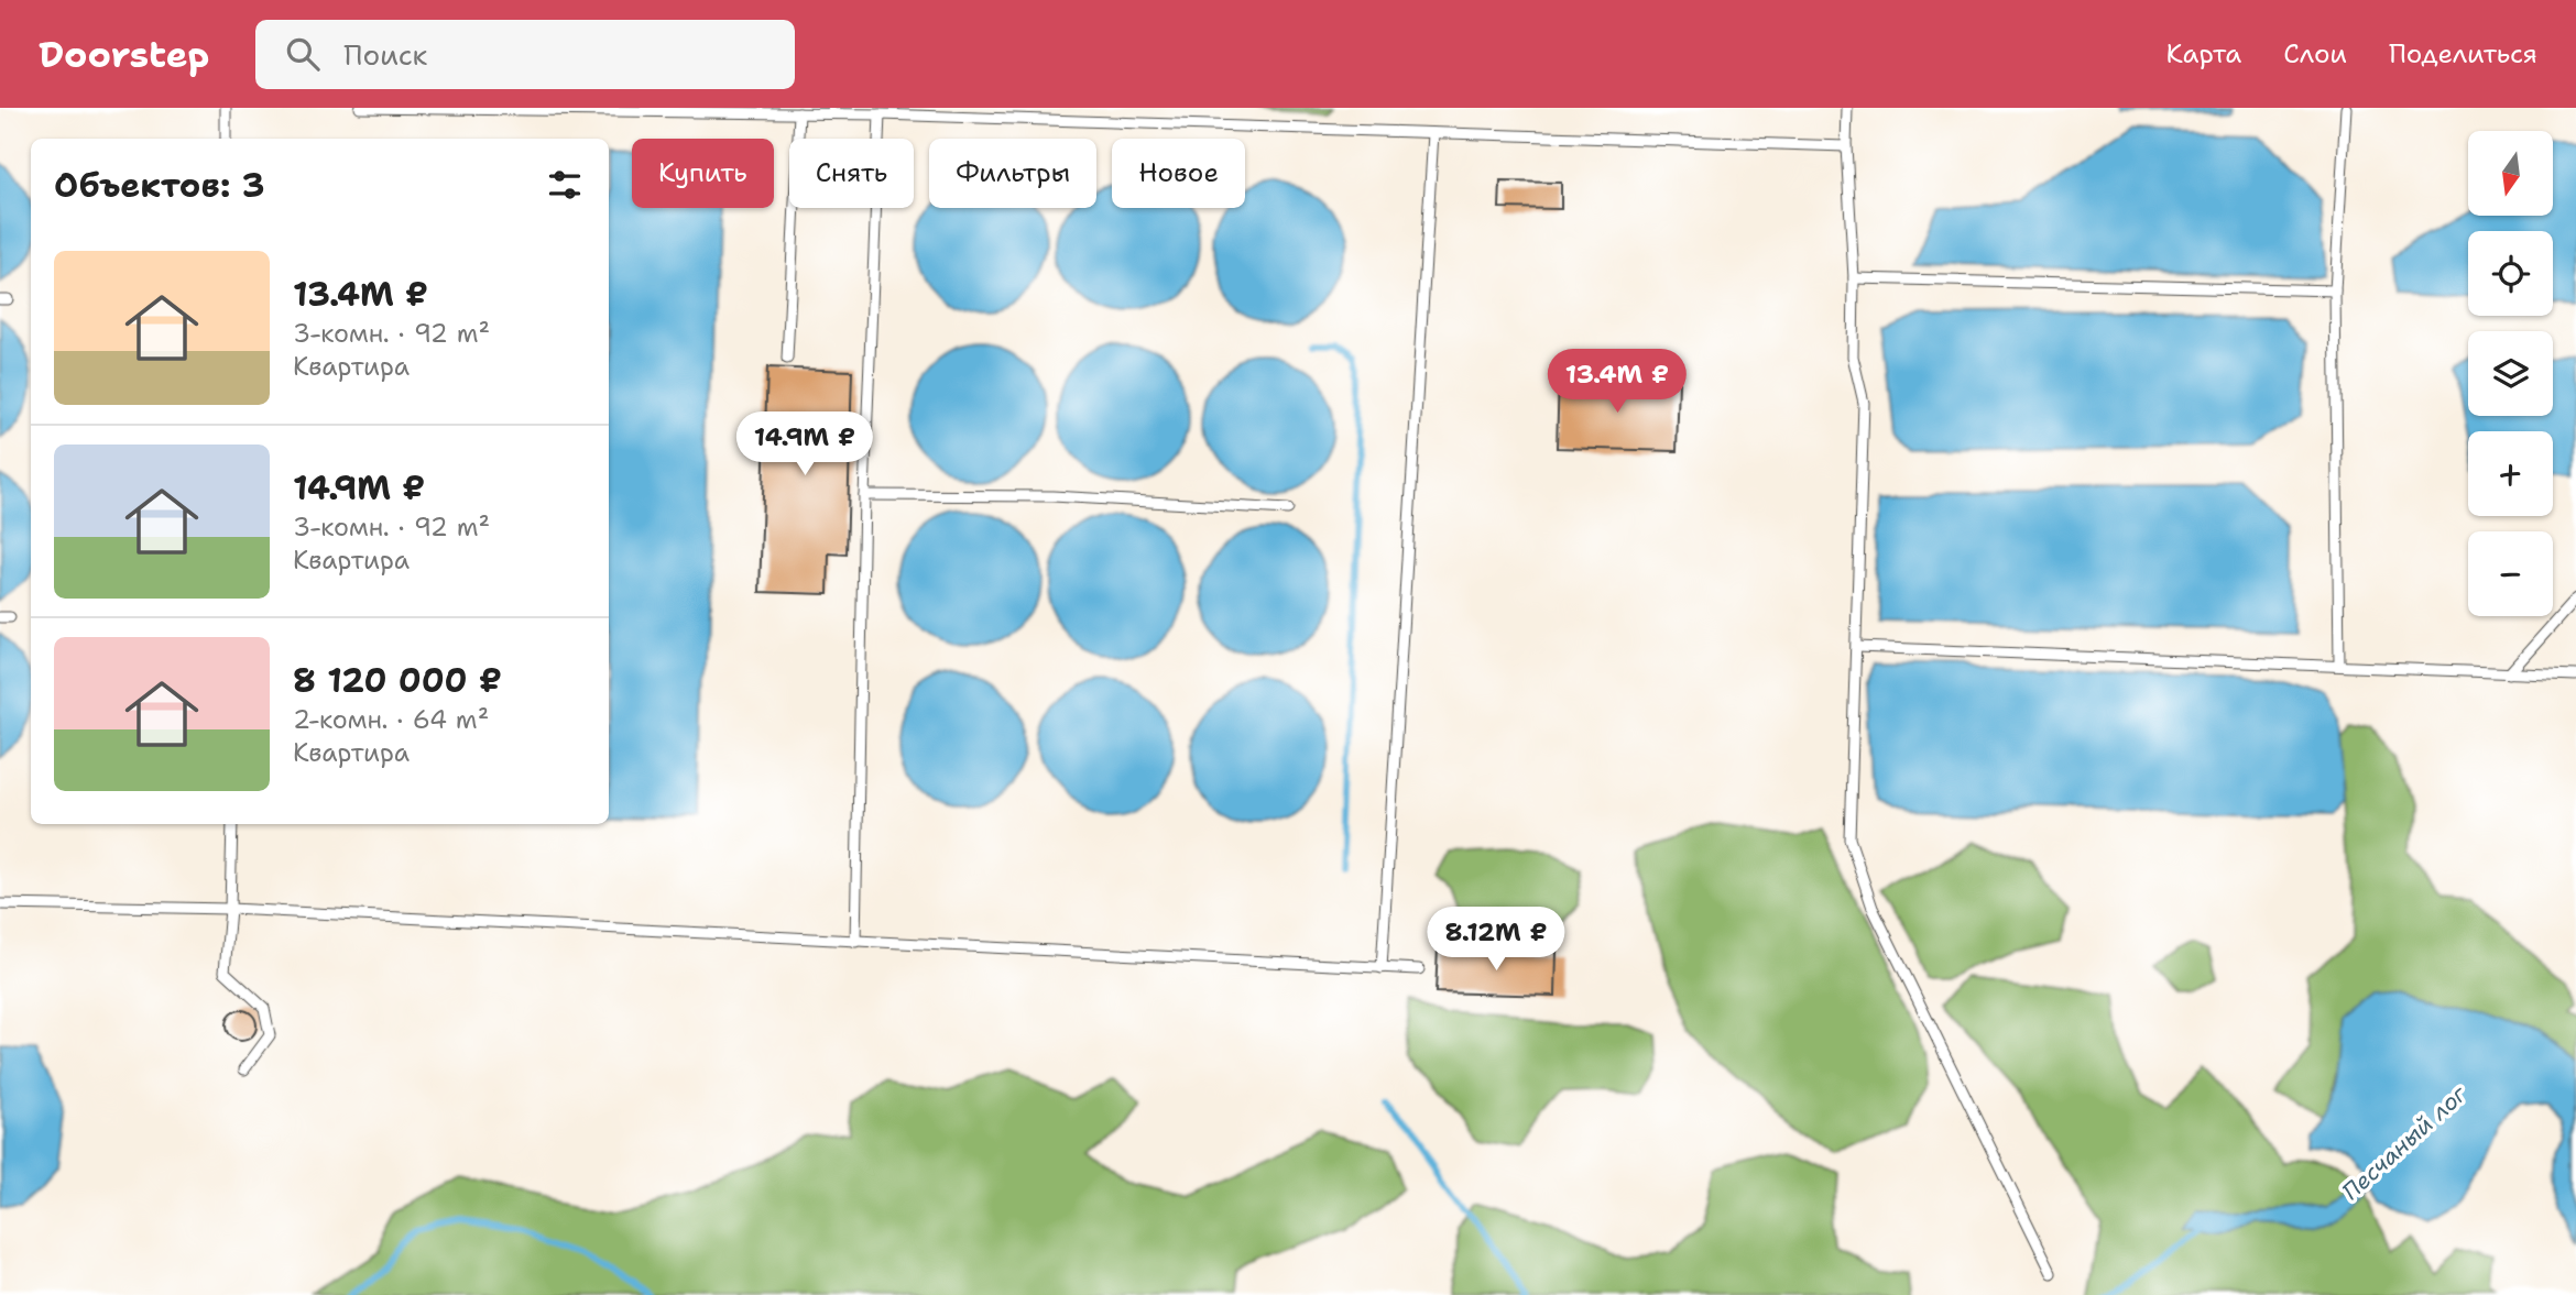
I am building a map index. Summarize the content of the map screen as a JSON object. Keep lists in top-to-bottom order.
{
  "water": ["Песчаный лог"],
  "north": "bottom",
  "page": {
    "header": "Doorstep",
    "search": "Поиск",
    "nav": ["Карта", "Слои", "Поделиться"],
    "map_buttons": ["+", "−"],
    "chip": [
      "Купить",
      "Снять",
      "Фильтры",
      "Новое"
    ],
    "heading": "Объектов: 3",
    "list": [
      {
        "name": "13.4M ₽",
        "note": "3-комн. · 92 m² · Квартира"
      },
      {
        "name": "14.9M ₽",
        "note": "3-комн. · 92 m² · Квартира"
      },
      {
        "name": "8 120 000 ₽",
        "note": "2-комн. · 64 m² · Квартира"
      }
    ],
    "price": ["13.4M ₽", "14.9M ₽", "8.12M ₽"]
  }
}
